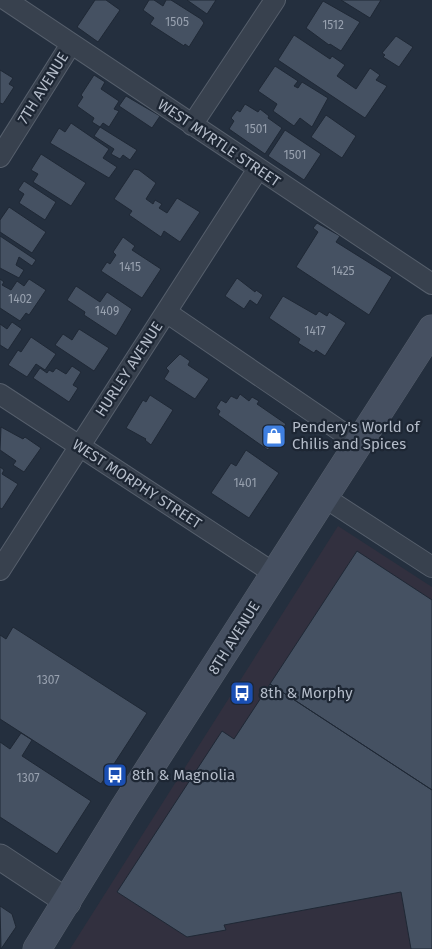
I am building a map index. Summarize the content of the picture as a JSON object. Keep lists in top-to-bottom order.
{
  "streets": {
    "main road": ["8TH AVENUE"],
    "street": [
      "7TH AVENUE",
      "WEST MYRTLE STREET",
      "HURLEY AVENUE",
      "WEST MORPHY STREET"
    ]
  },
  "crossings": [
    ["7TH AVENUE", "WEST MYRTLE STREET"],
    ["WEST MYRTLE STREET", "HURLEY AVENUE"],
    ["HURLEY AVENUE", "WEST MORPHY STREET"],
    ["WEST MORPHY STREET", "8TH AVENUE"]
  ],
  "places": {
    "shop": ["Pendery's World of Chilis and Spices"],
    "bus stop": ["8th & Morphy", "8th & Magnolia"]
  },
  "house_numbers": [
    "1505",
    "1512",
    "1501",
    "1501",
    "1415",
    "1425",
    "1402",
    "1409",
    "1417",
    "1401",
    "1307",
    "1307"
  ]
}
